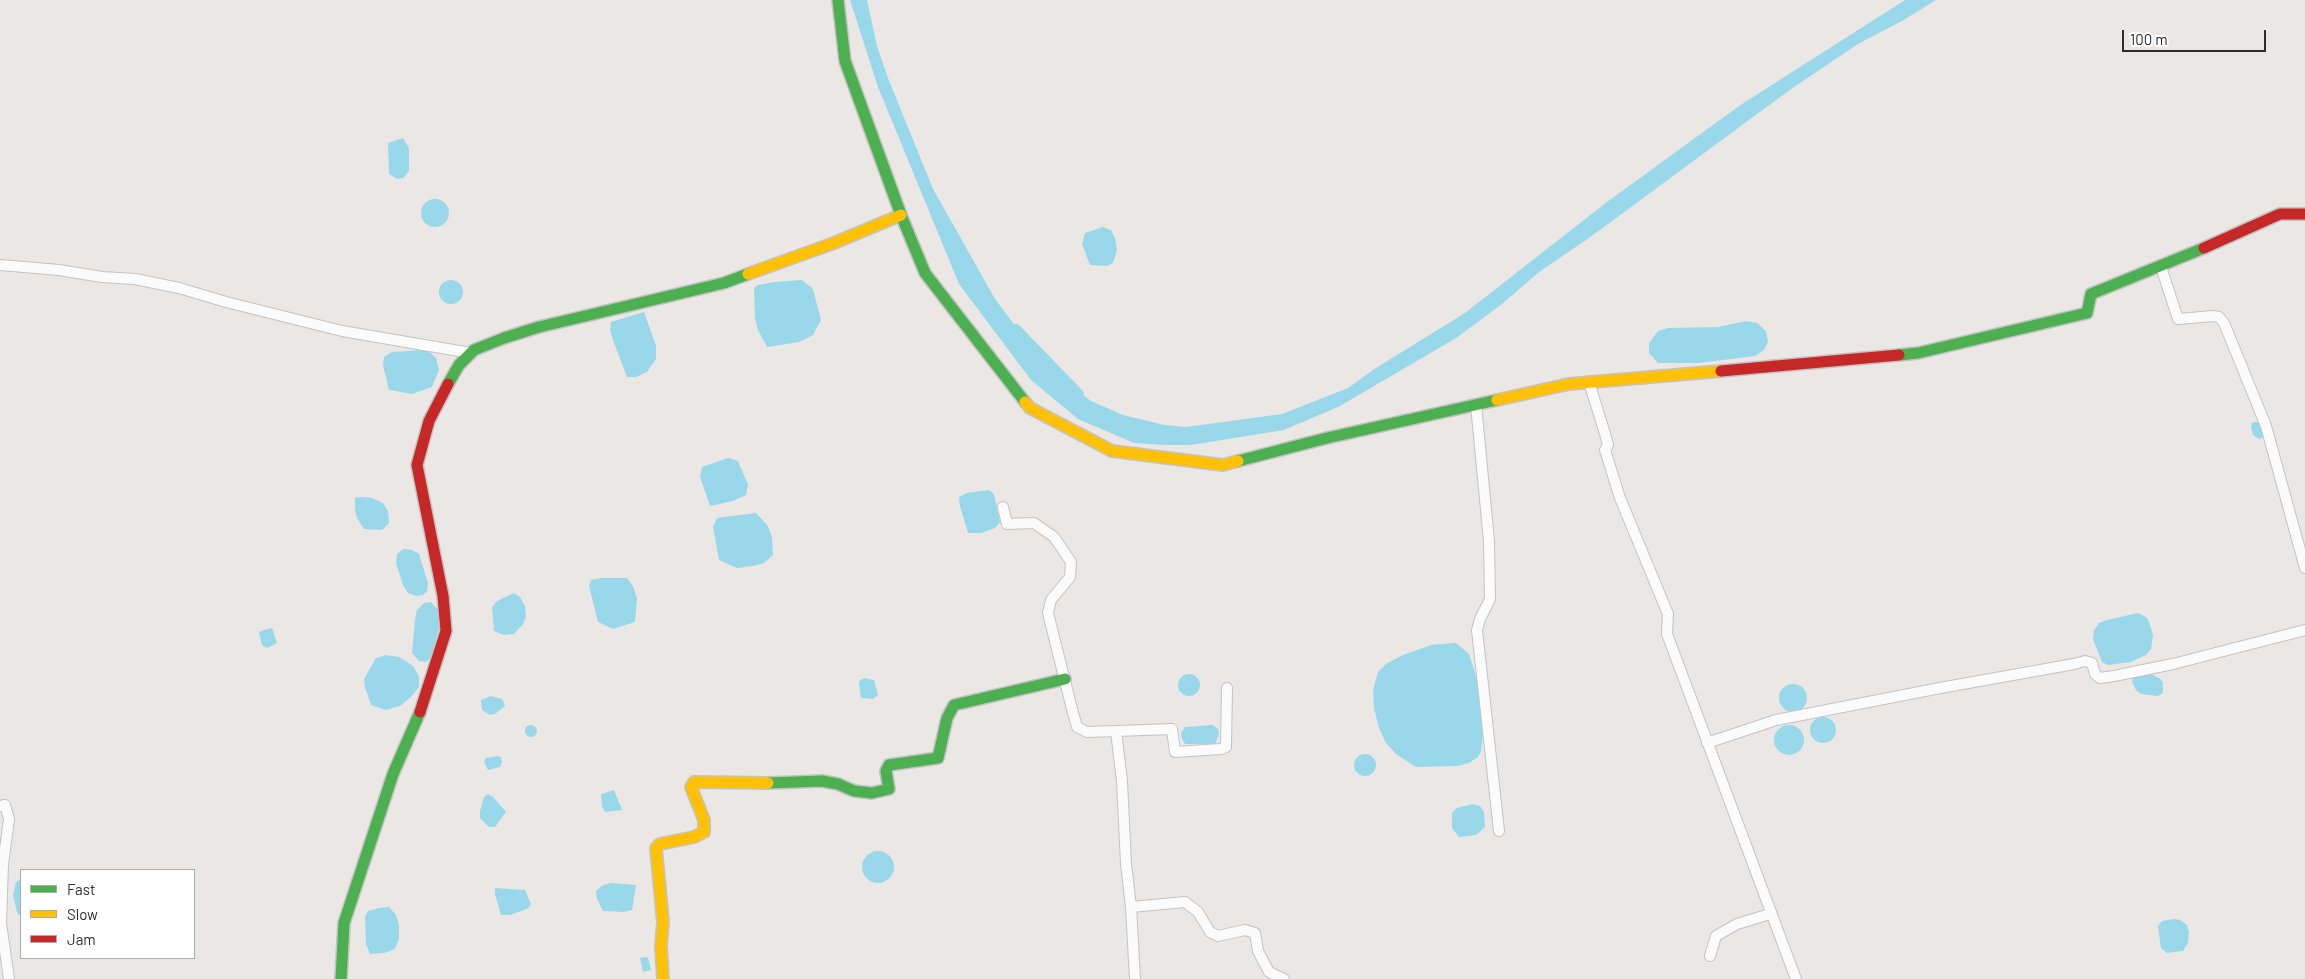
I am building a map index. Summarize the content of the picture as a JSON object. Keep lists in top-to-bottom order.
{
  "legend": ["Fast", "Slow", "Jam"],
  "scale_bar": "100 m"
}
